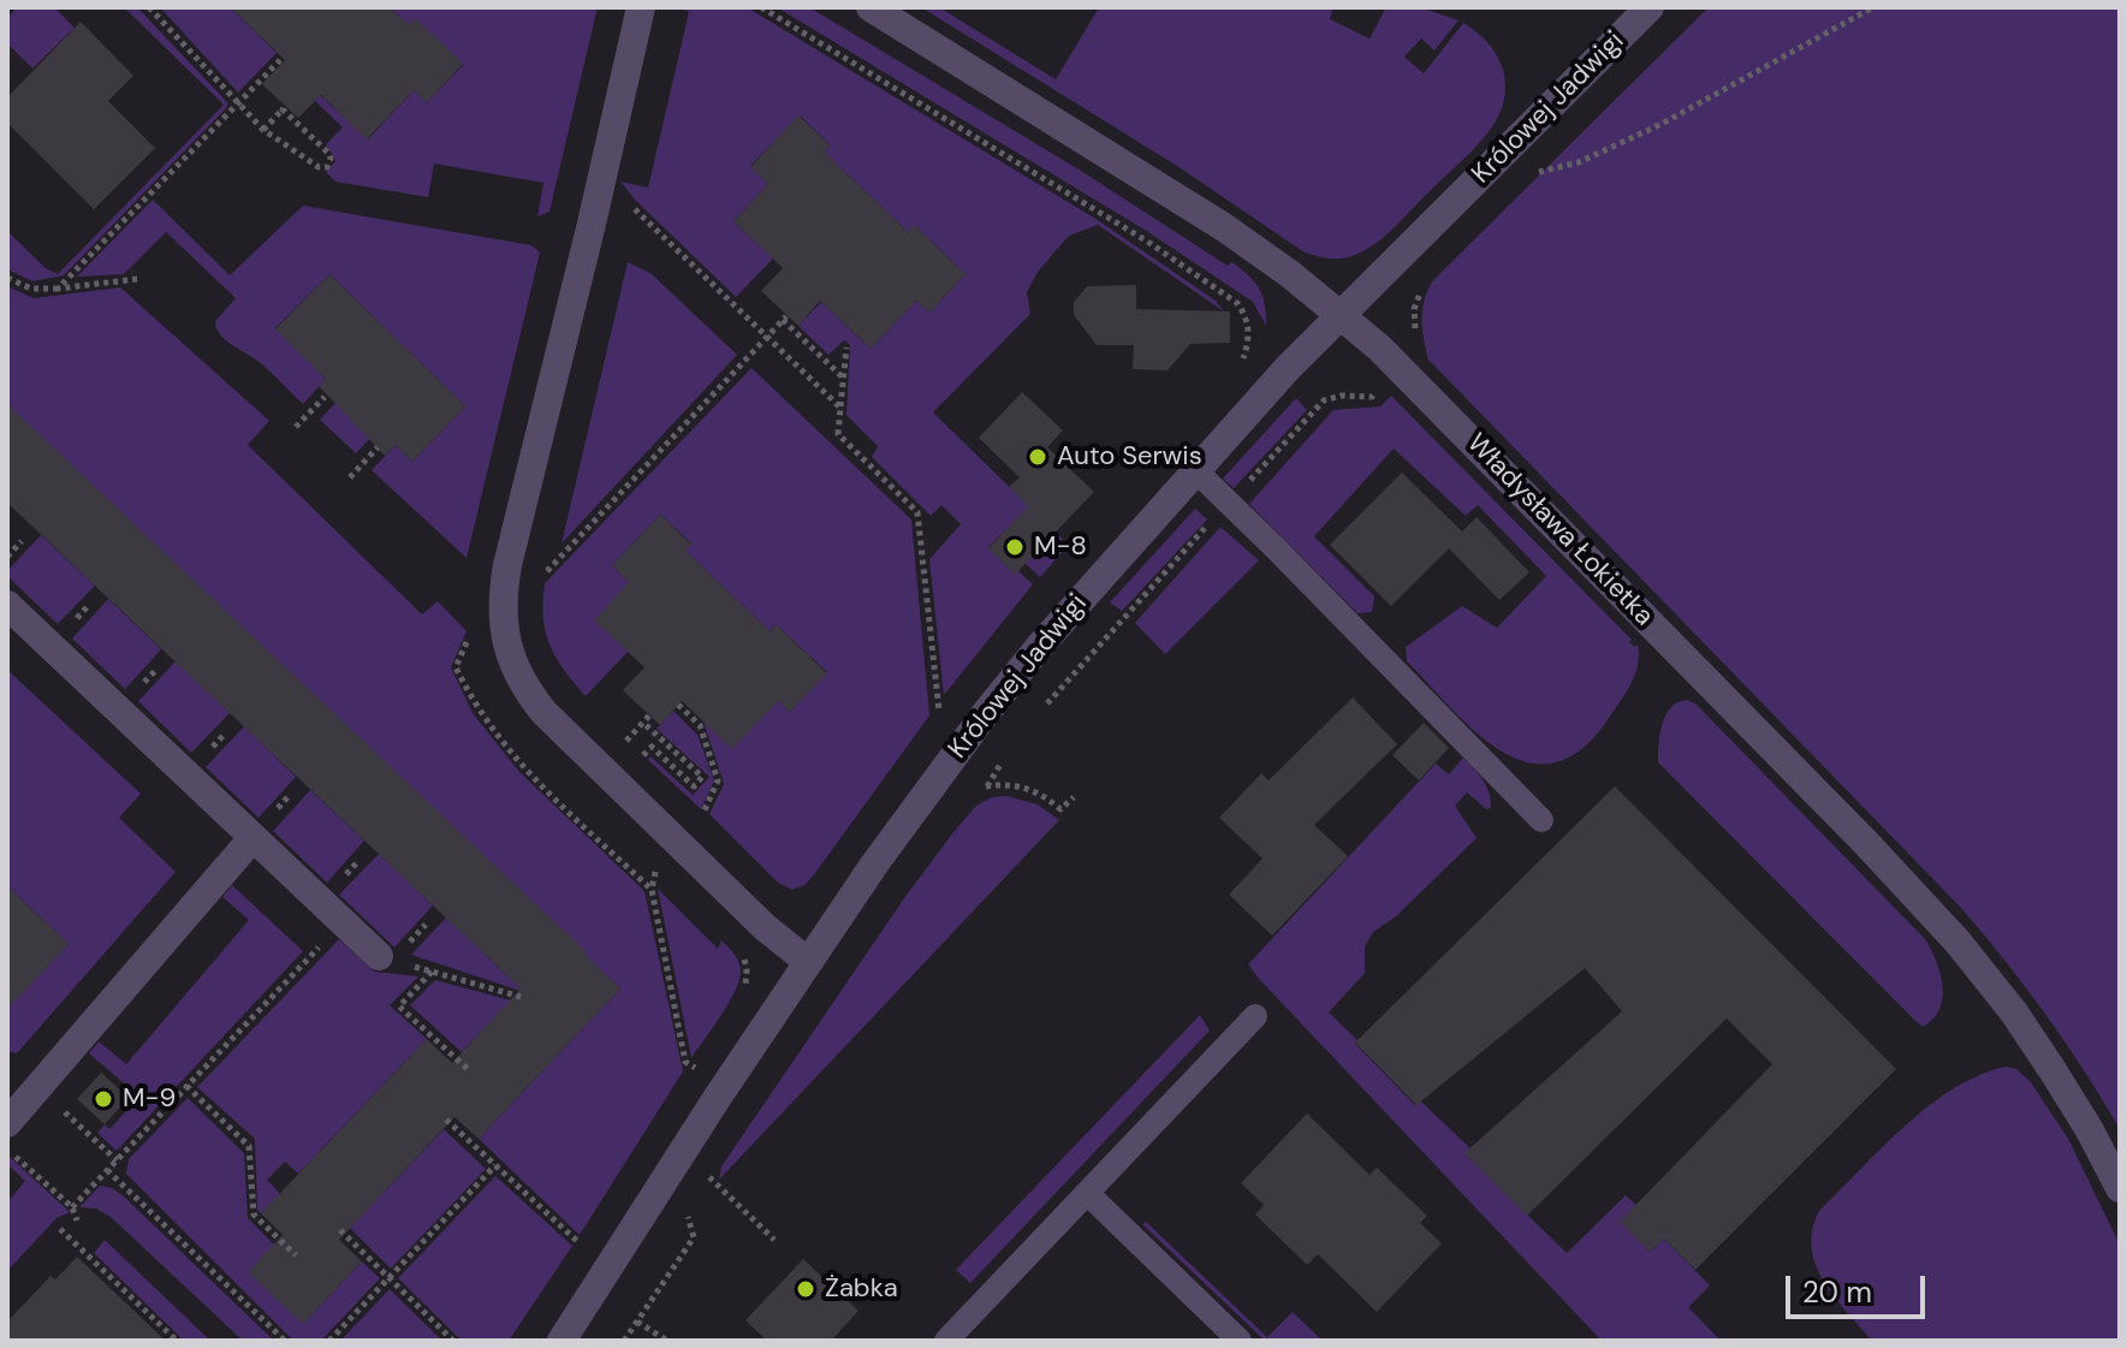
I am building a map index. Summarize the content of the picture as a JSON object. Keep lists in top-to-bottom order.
{
  "streets": {
    "street": ["Królowej Jadwigi", "Władysława Łokietka"]
  },
  "crossings": [
    ["Królowej Jadwigi", "Władysława Łokietka"]
  ],
  "places": [
    "Auto Serwis",
    "M-8",
    "M-9",
    "Żabka"
  ],
  "scale_bar": "20 m"
}
